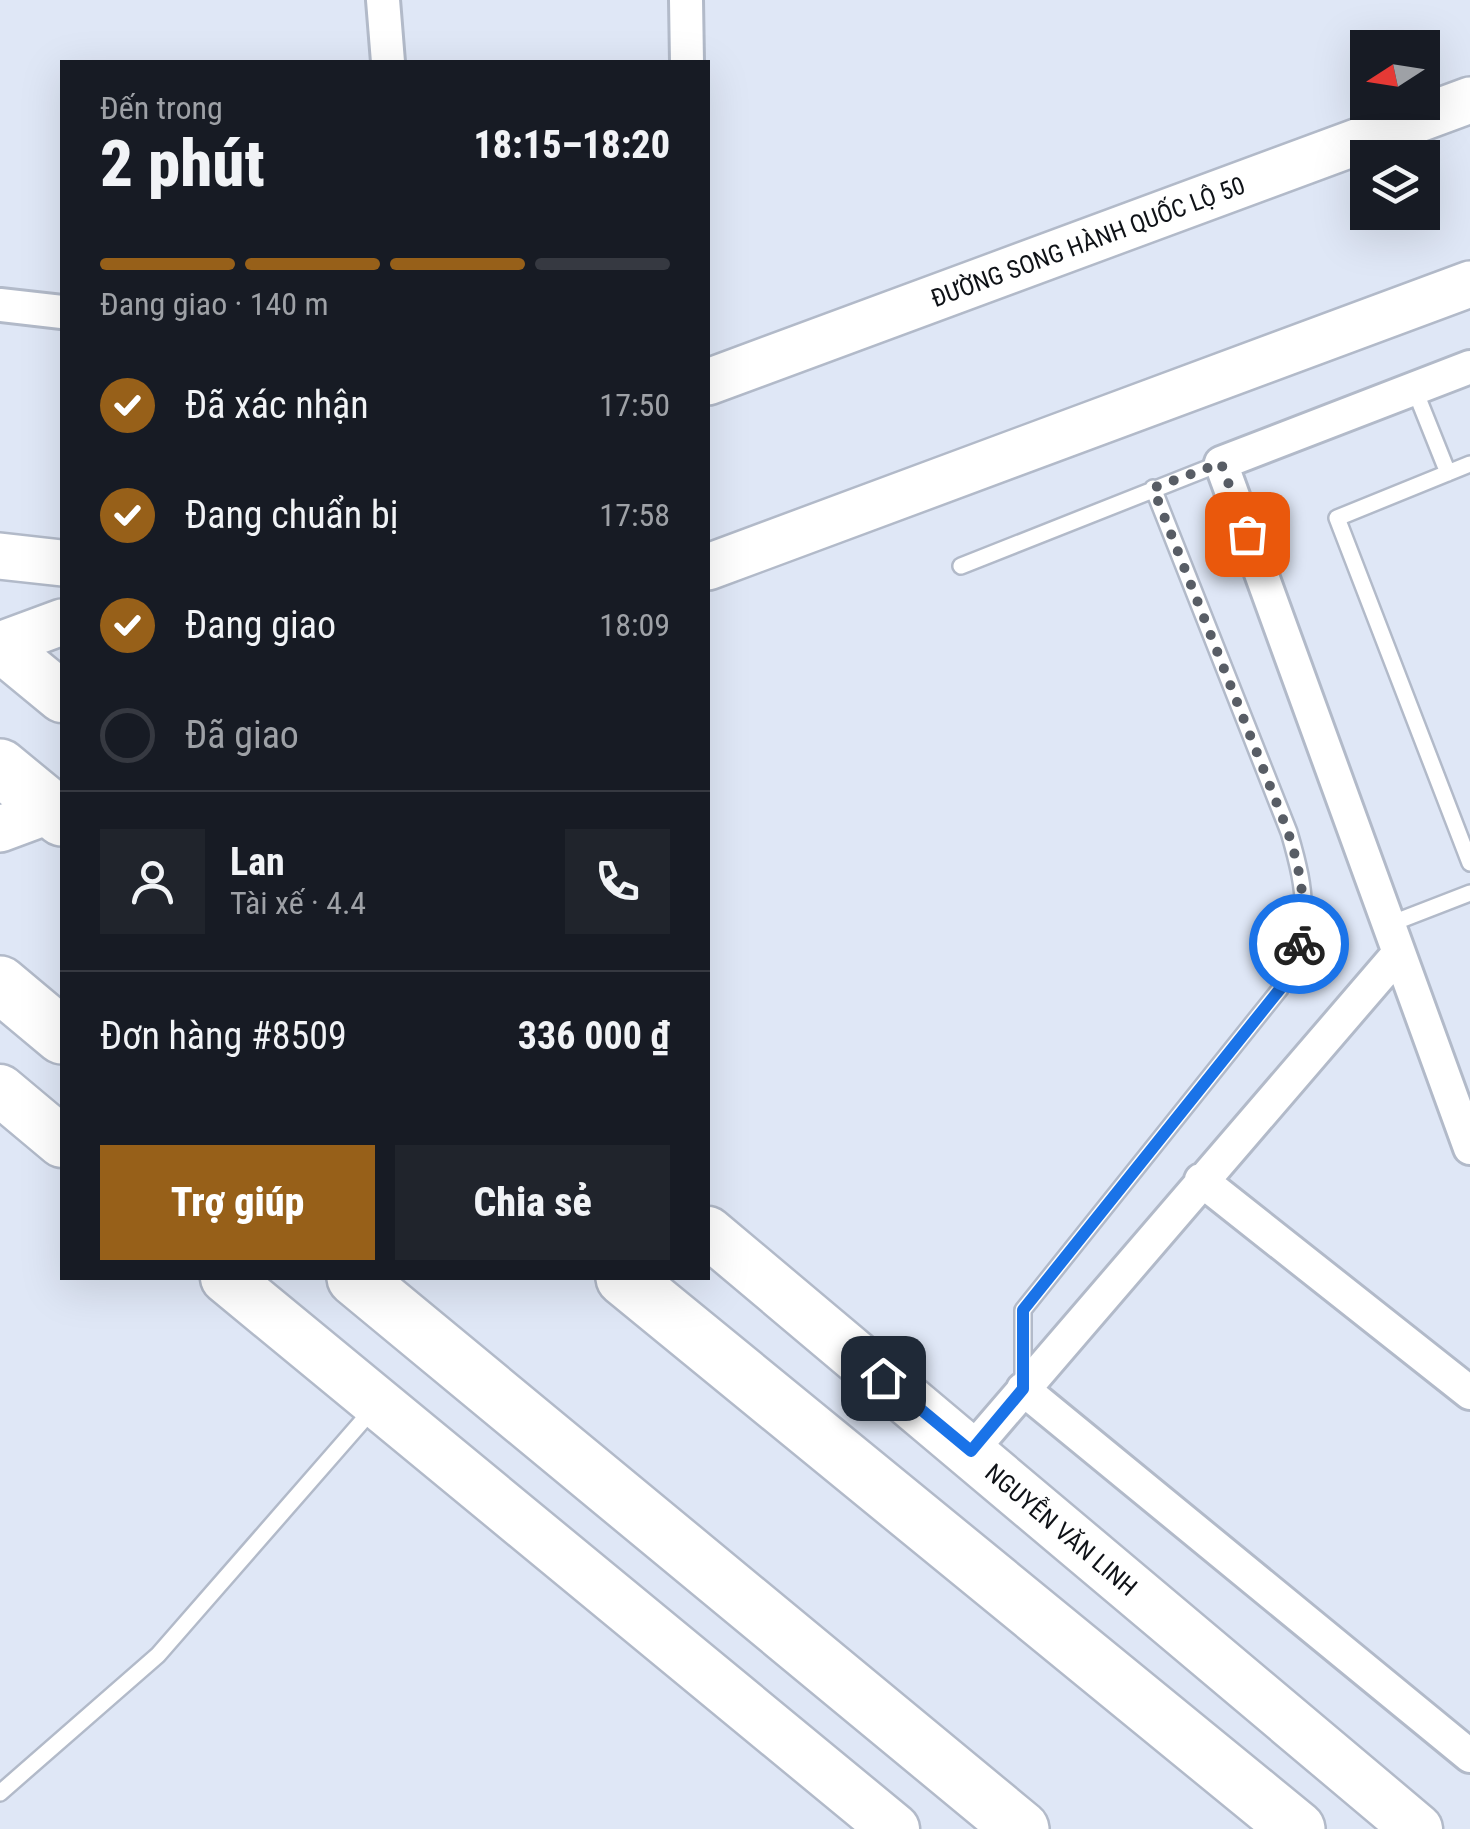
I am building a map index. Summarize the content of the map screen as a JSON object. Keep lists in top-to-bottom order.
{
  "streets": {
    "main road": ["ĐƯỜNG SONG HÀNH QUỐC LỘ 50", "NGUYỄN VĂN LINH"]
  },
  "north": "left",
  "page": {
    "heading": ["2 phút", "Đến trong", "18:15–18:20"],
    "panel": [
      "Lan",
      "Tài xế · 4.4",
      "Đơn hàng #8509",
      "336 000 ₫"
    ],
    "bar": "Đang giao · 140 m",
    "list": [
      ["Đã xác nhận", "17:50"],
      ["Đang chuẩn bị", "17:58"],
      ["Đang giao", "18:09"],
      "Đã giao"
    ],
    "buttons": ["Trợ giúp", "Chia sẻ"]
  }
}
